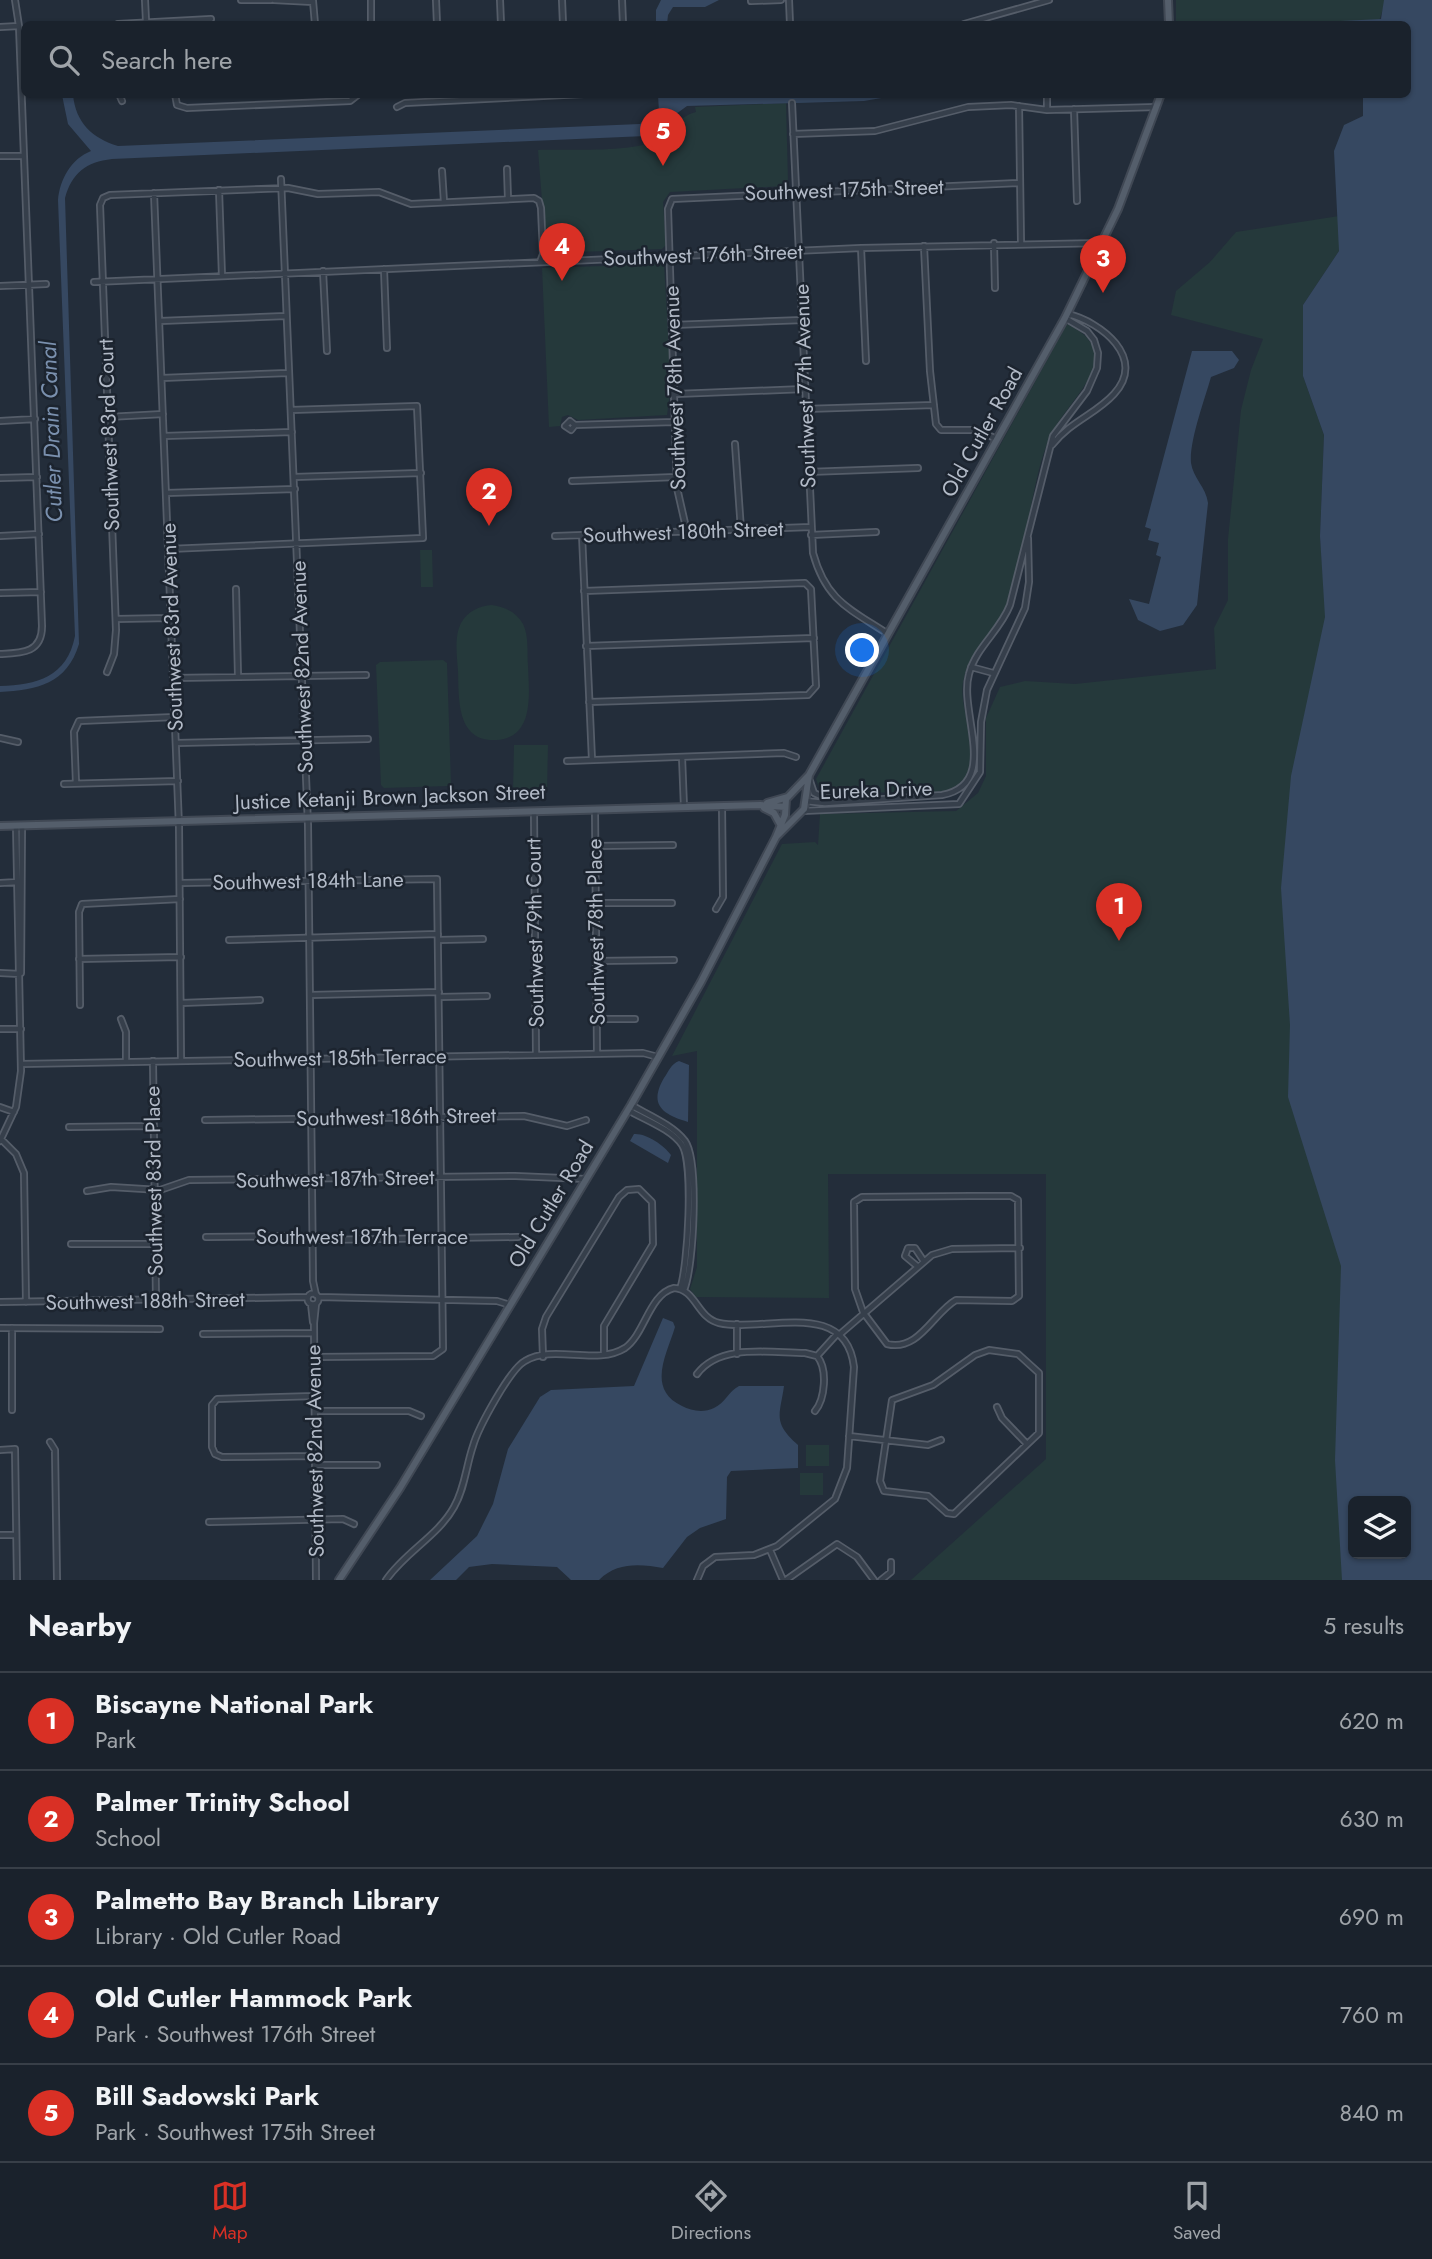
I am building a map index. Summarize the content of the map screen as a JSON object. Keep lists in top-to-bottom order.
{
  "streets": {
    "main road": ["Old Cutler Road", "Justice Ketanji Brown Jackson Street"],
    "street": [
      "Southwest 175th Street",
      "Southwest 176th Street",
      "Southwest 77th Avenue",
      "Southwest 78th Avenue",
      "Southwest 83rd Court",
      "Southwest 180th Street",
      "Southwest 83rd Avenue",
      "Southwest 82nd Avenue",
      "Eureka Drive",
      "Southwest 184th Lane",
      "Southwest 78th Place",
      "Southwest 79th Court",
      "Southwest 185th Terrace",
      "Southwest 186th Street",
      "Southwest 187th Street",
      "Southwest 83rd Place",
      "Southwest 187th Terrace",
      "Southwest 188th Street"
    ]
  },
  "crossings": [
    ["Southwest 175th Street", "Southwest 77th Avenue"],
    ["Southwest 175th Street", "Southwest 78th Avenue"],
    ["Southwest 176th Street", "Southwest 77th Avenue"],
    ["Southwest 176th Street", "Southwest 78th Avenue"],
    ["Southwest 176th Street", "Old Cutler Road"],
    ["Southwest 176th Street", "Southwest 83rd Court"],
    ["Southwest 176th Street", "Southwest 83rd Avenue"],
    ["Southwest 176th Street", "Southwest 82nd Avenue"],
    ["Southwest 77th Avenue", "Old Cutler Road"],
    ["Southwest 77th Avenue", "Southwest 180th Street"],
    ["Southwest 78th Avenue", "Southwest 180th Street"],
    ["Old Cutler Road", "Eureka Drive"],
    ["Old Cutler Road", "Justice Ketanji Brown Jackson Street"],
    ["Old Cutler Road", "Southwest 185th Terrace"],
    ["Old Cutler Road", "Southwest 187th Street"],
    ["Old Cutler Road", "Southwest 188th Street"],
    ["Southwest 83rd Court", "Southwest 83rd Avenue"],
    ["Southwest 83rd Avenue", "Justice Ketanji Brown Jackson Street"],
    ["Southwest 83rd Avenue", "Southwest 184th Lane"],
    ["Southwest 83rd Avenue", "Southwest 185th Terrace"],
    ["Southwest 82nd Avenue", "Justice Ketanji Brown Jackson Street"],
    ["Southwest 82nd Avenue", "Southwest 184th Lane"],
    ["Southwest 82nd Avenue", "Southwest 185th Terrace"],
    ["Southwest 82nd Avenue", "Southwest 186th Street"],
    ["Southwest 82nd Avenue", "Southwest 187th Street"],
    ["Southwest 82nd Avenue", "Southwest 187th Terrace"],
    ["Southwest 82nd Avenue", "Southwest 188th Street"],
    ["Justice Ketanji Brown Jackson Street", "Southwest 78th Place"],
    ["Justice Ketanji Brown Jackson Street", "Southwest 79th Court"],
    ["Southwest 78th Place", "Southwest 185th Terrace"],
    ["Southwest 79th Court", "Southwest 185th Terrace"],
    ["Southwest 185th Terrace", "Southwest 83rd Place"],
    ["Southwest 187th Street", "Southwest 83rd Place"],
    ["Southwest 83rd Place", "Southwest 188th Street"]
  ],
  "water": ["Cutler Drain Canal"],
  "page": {
    "search": "Search here",
    "pins": [
      "5",
      "4",
      "3",
      "2",
      "1"
    ],
    "heading": ["Nearby", "5 results"],
    "list": [
      {
        "mark": "1",
        "name": "Biscayne National Park",
        "note": "Park",
        "value": "620 m"
      },
      {
        "mark": "2",
        "name": "Palmer Trinity School",
        "note": "School",
        "value": "630 m"
      },
      {
        "mark": "3",
        "name": "Palmetto Bay Branch Library",
        "note": "Library · Old Cutler Road",
        "value": "690 m"
      },
      {
        "mark": "4",
        "name": "Old Cutler Hammock Park",
        "note": "Park · Southwest 176th Street",
        "value": "760 m"
      },
      {
        "mark": "5",
        "name": "Bill Sadowski Park",
        "note": "Park · Southwest 175th Street",
        "value": "840 m"
      }
    ],
    "nav": ["Map", "Directions", "Saved"]
  }
}
